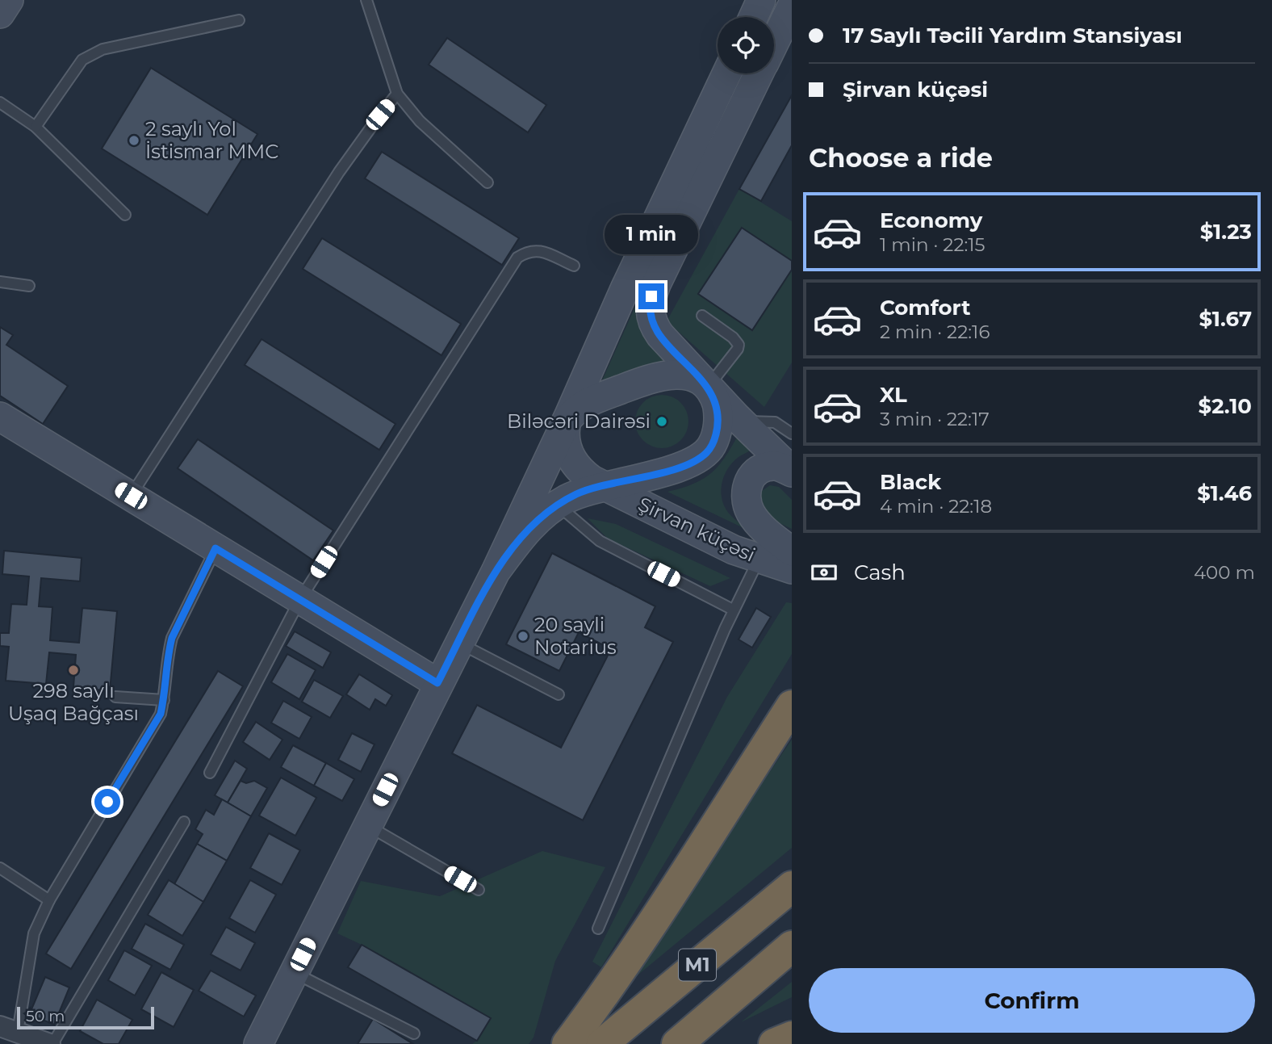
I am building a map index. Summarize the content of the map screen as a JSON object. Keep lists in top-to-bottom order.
{
  "streets": {
    "highway": ["M1"],
    "street": ["Şirvan küçəsi"]
  },
  "places": [
    "2 saylı Yol İstismar MMC",
    "Biləcəri Dairəsi",
    "20 sayli Notarius",
    "298 saylı Uşaq Bağçası"
  ],
  "scale_bar": "50 m",
  "page": {
    "banner": ["17 Saylı Təcili Yardım Stansiyası", "Şirvan küçəsi"],
    "heading": "Choose a ride",
    "list": [
      {
        "name": "Economy",
        "note": "1 min · 22:15",
        "value": "$1.23"
      },
      {
        "name": "Comfort",
        "note": "2 min · 22:16",
        "value": "$1.67"
      },
      {
        "name": "XL",
        "note": "3 min · 22:17",
        "value": "$2.10"
      },
      {
        "name": "Black",
        "note": "4 min · 22:18",
        "value": "$1.46"
      }
    ],
    "bubble": "1 min",
    "pay": ["Cash", "400 m"],
    "buttons": "Confirm",
    "scale": "50 m"
  }
}
